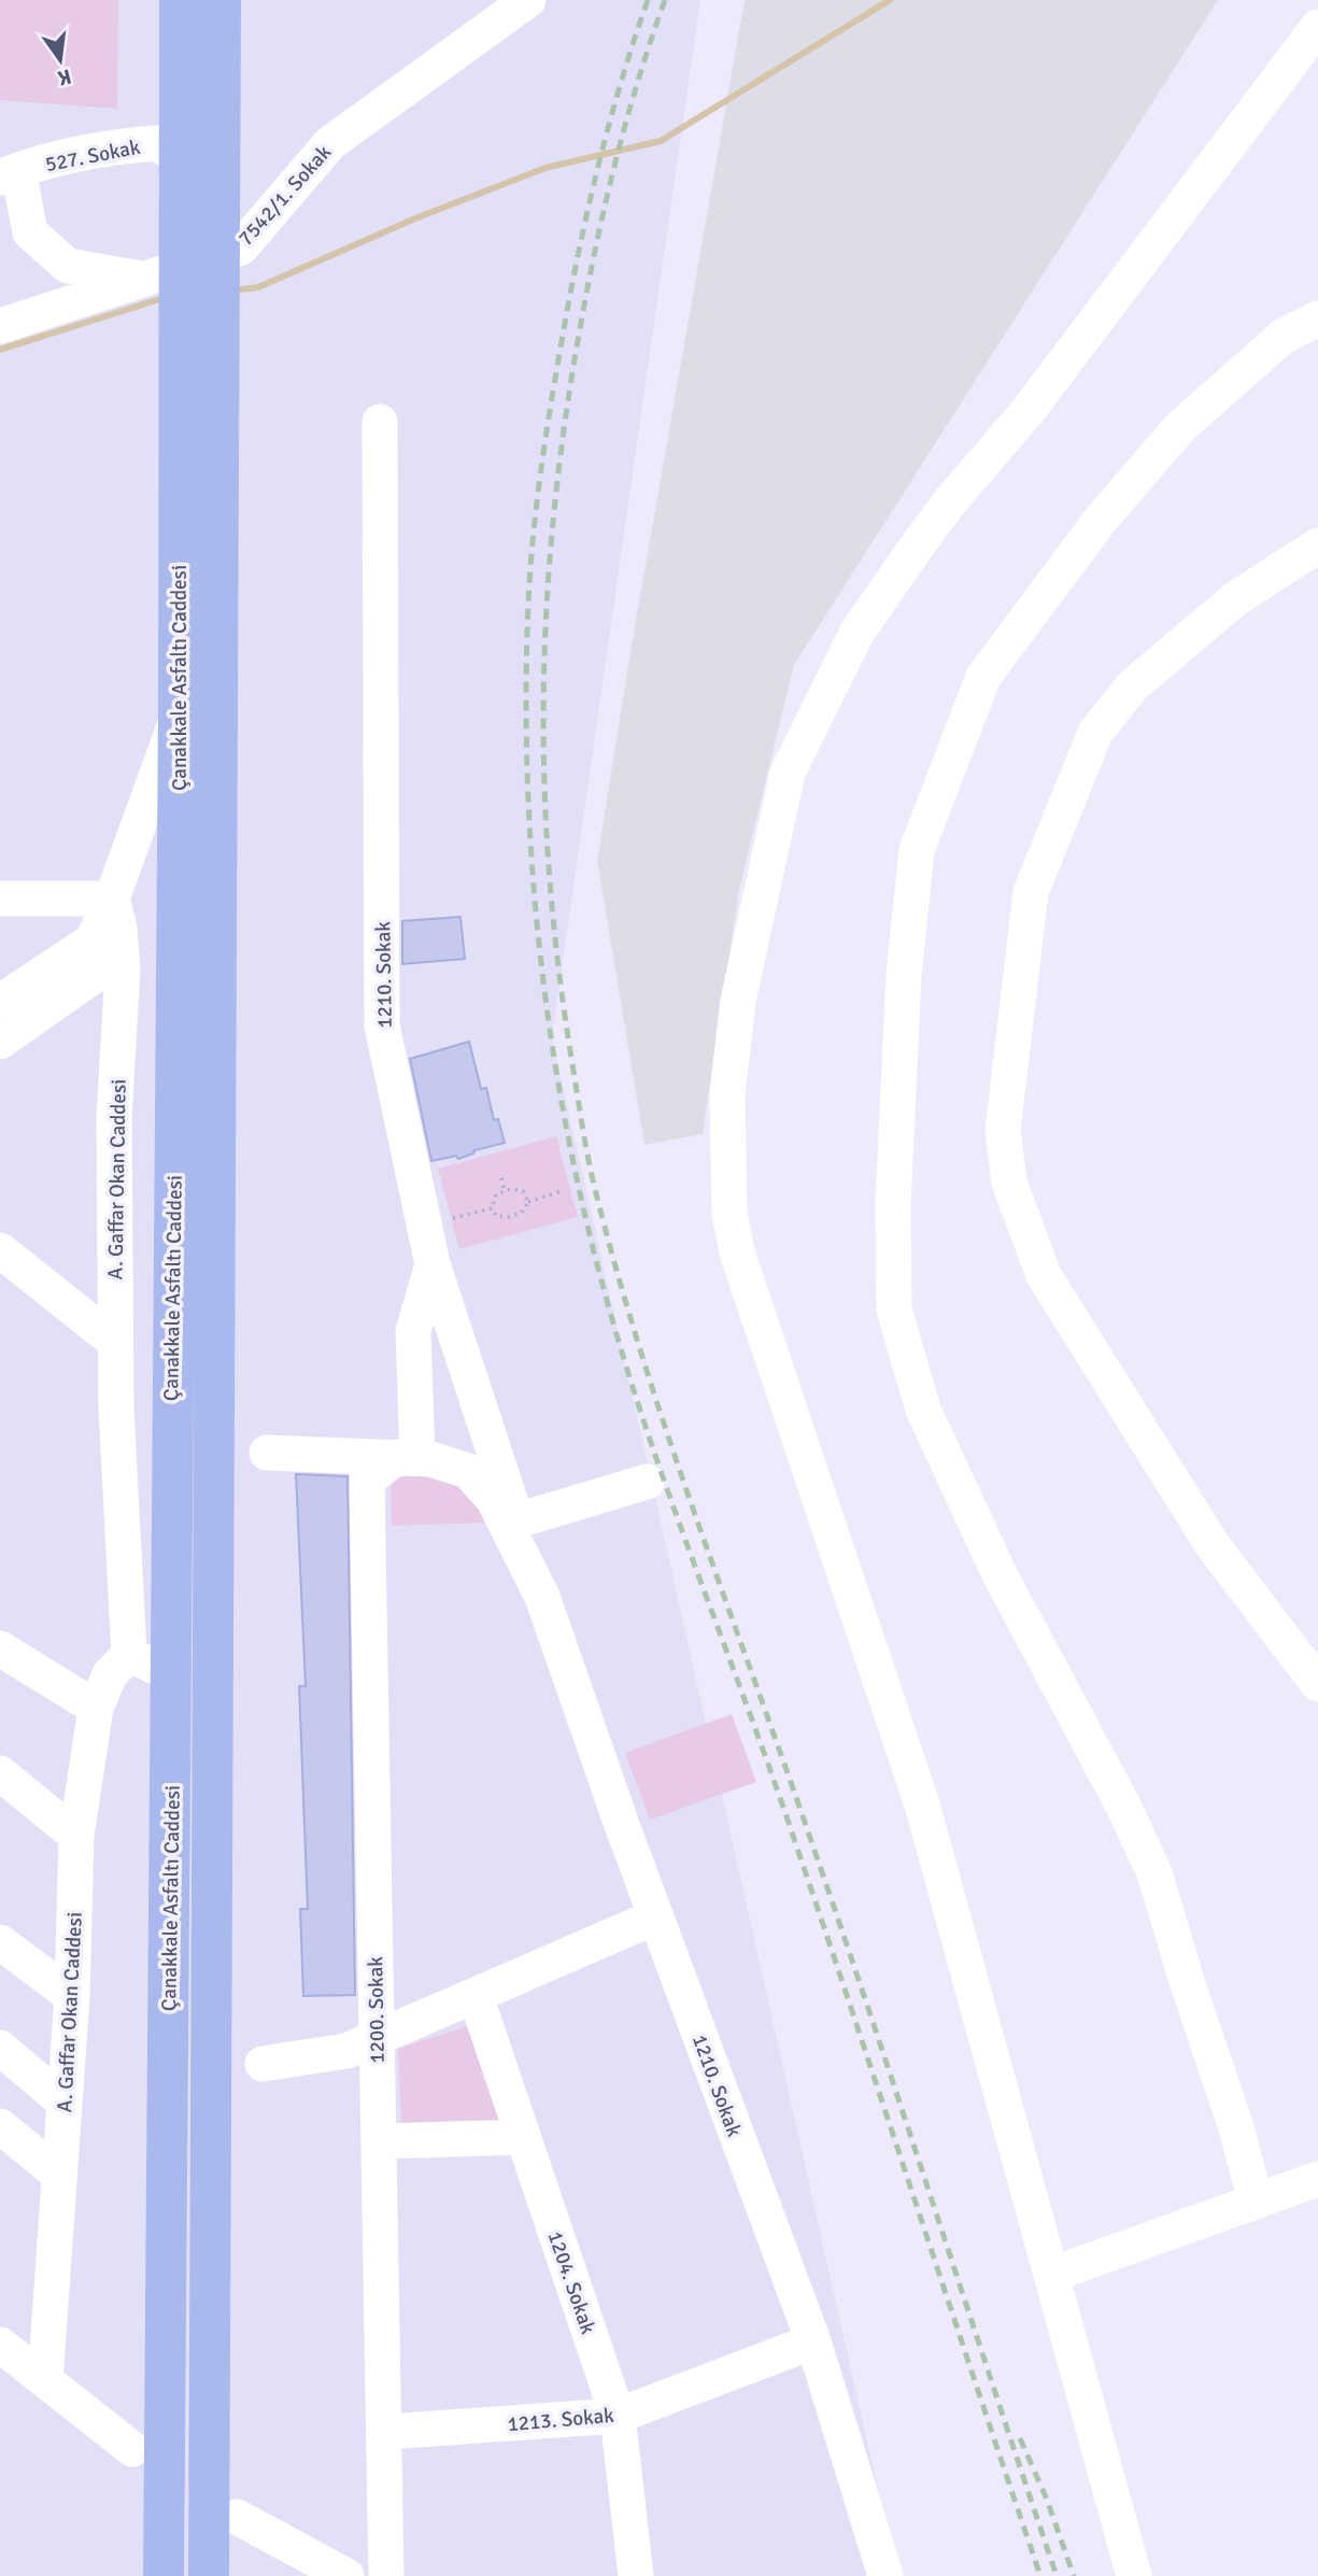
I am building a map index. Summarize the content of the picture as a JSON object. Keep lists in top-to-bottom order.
{
  "streets": {
    "highway": ["Çanakkale Asfaltı Caddesi"],
    "street": [
      "527. Sokak",
      "7542/1. Sokak",
      "1210. Sokak",
      "A. Gaffar Okan Caddesi",
      "1200. Sokak",
      "1204. Sokak",
      "1213. Sokak"
    ]
  },
  "crossings": [
    ["527. Sokak", "7542/1. Sokak"],
    ["527. Sokak", "Çanakkale Asfaltı Caddesi"],
    ["1210. Sokak", "1200. Sokak"],
    ["1210. Sokak", "1213. Sokak"],
    ["1200. Sokak", "1213. Sokak"],
    ["1204. Sokak", "1213. Sokak"]
  ],
  "north": "bottom"
}
